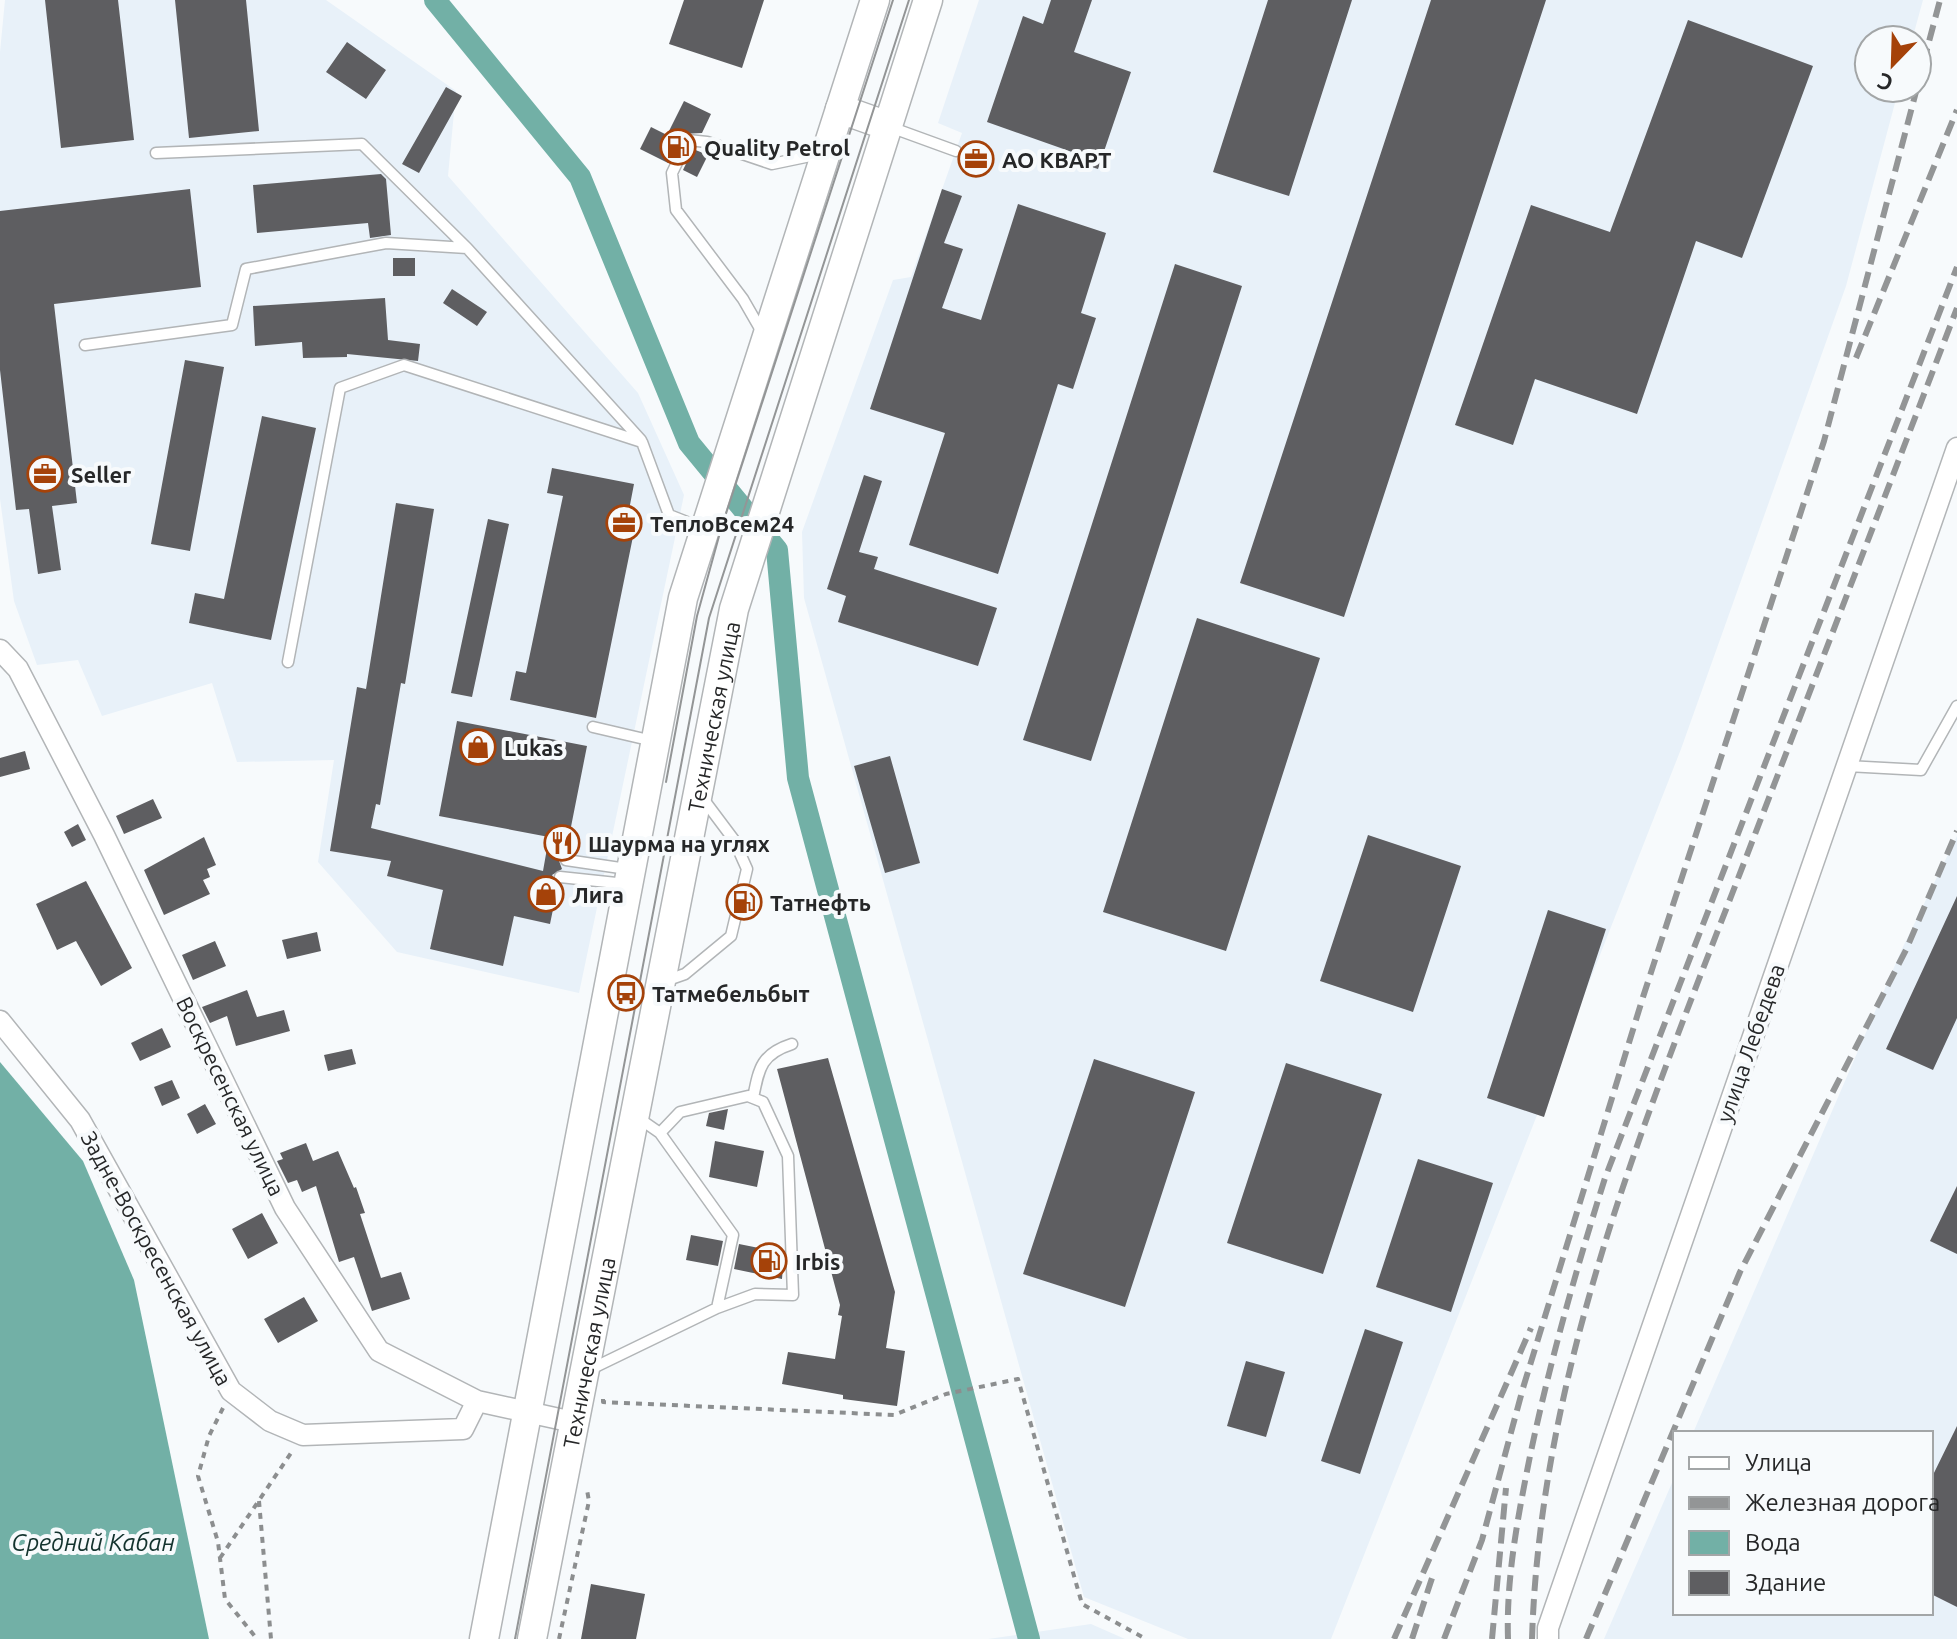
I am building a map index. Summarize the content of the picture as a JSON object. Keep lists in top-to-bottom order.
{
  "streets": {
    "main road": ["Техническая улица"],
    "street": ["улица Лебедева", "Воскресенская улица", "Задне-Воскресенская улица"]
  },
  "crossings": [
    ["Техническая улица", "Воскресенская улица"],
    ["Воскресенская улица", "Задне-Воскресенская улица"]
  ],
  "water": ["Средний Кабан"],
  "places": {
    "fuel station": ["Quality Petrol", "Татнефть", "Irbis"],
    "office": ["АО КВАРТ", "Seller", "ТеплоВсем24"],
    "shop": ["Lukas", "Лига"],
    "restaurant": ["Шаурма на углях"],
    "bus stop": ["Татмебельбыт"]
  },
  "legend": [
    "Улица",
    "Железная дорога",
    "Вода",
    "Здание"
  ],
  "north": "bottom left"
}
